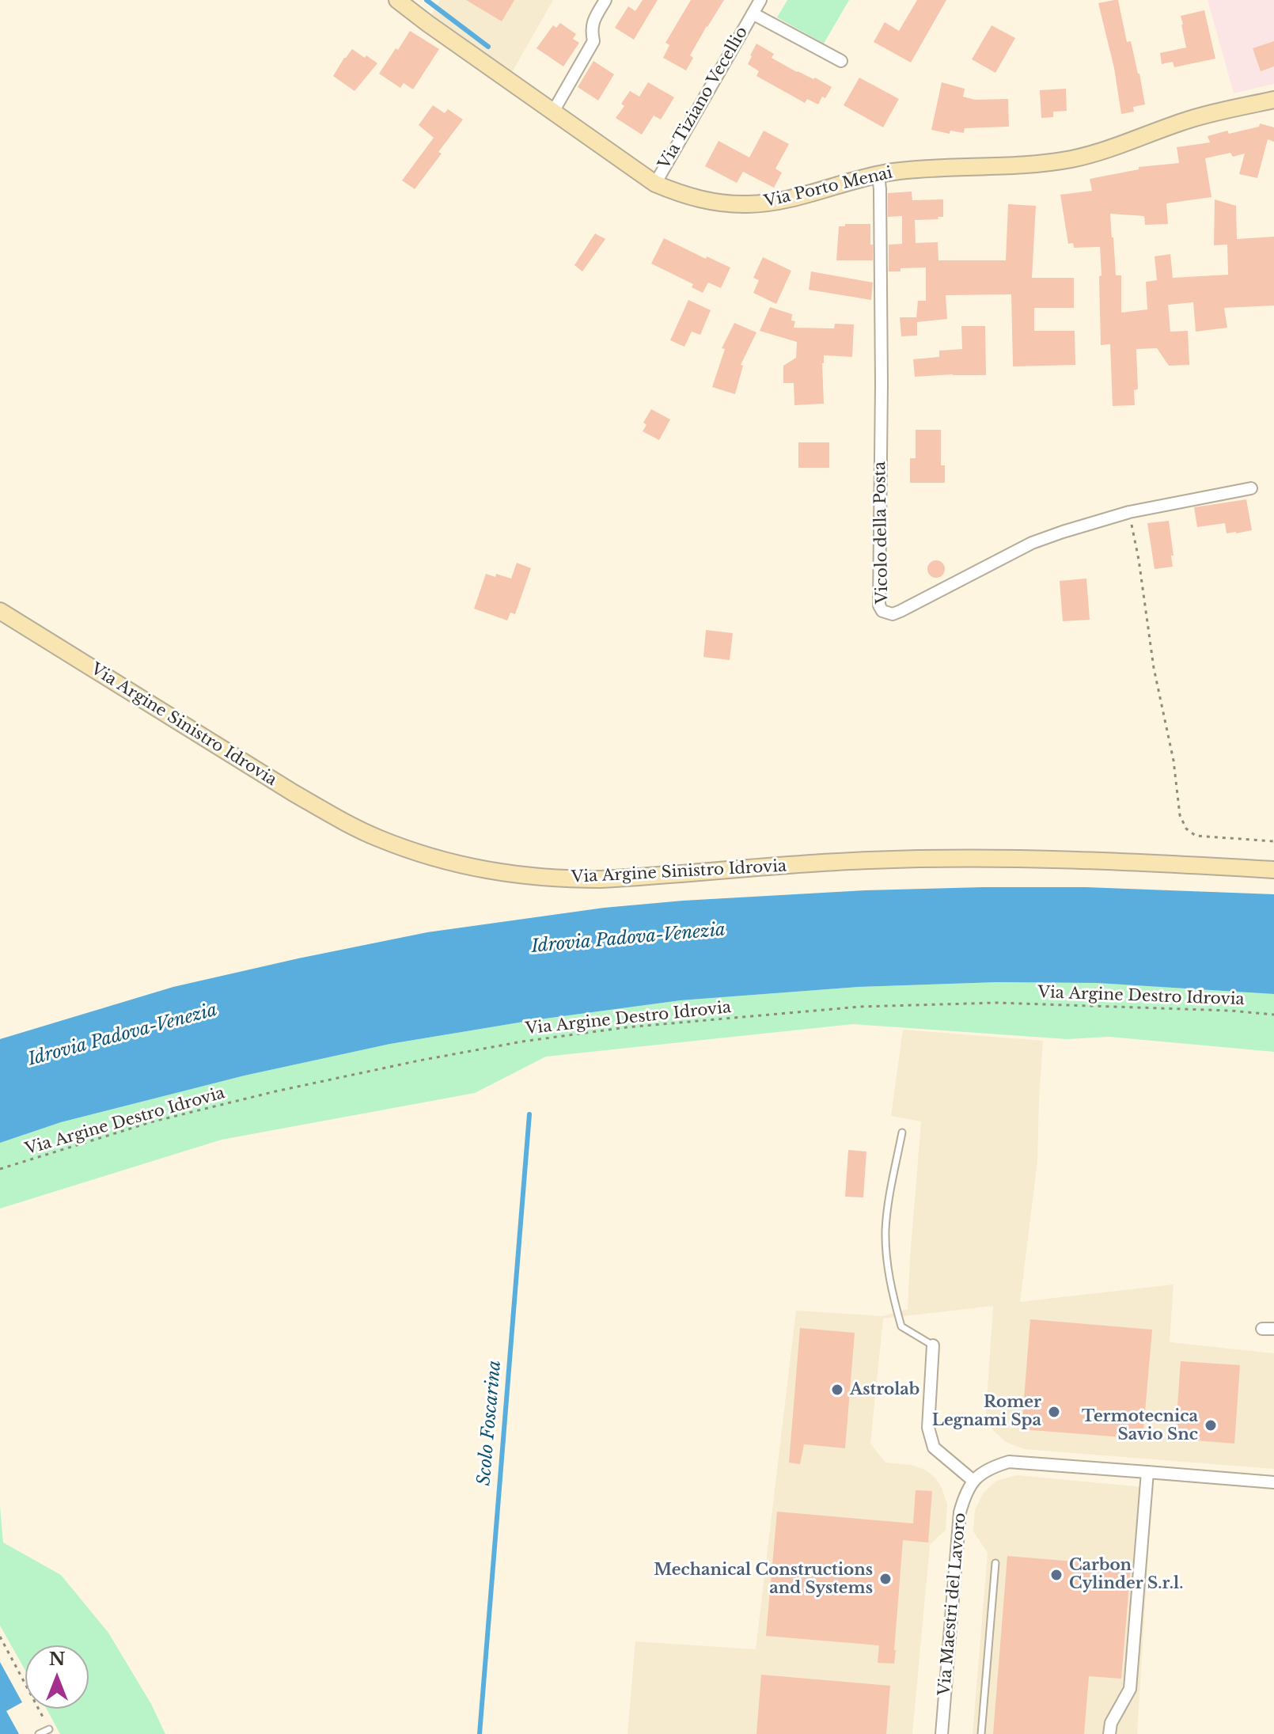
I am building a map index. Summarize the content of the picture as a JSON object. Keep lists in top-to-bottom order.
{
  "streets": {
    "main road": ["Via Porto Menai", "Via Argine Sinistro Idrovia"],
    "street": ["Via Tiziano Vecellio", "Vicolo della Posta", "Via Maestri del Lavoro"],
    "path": ["Via Argine Destro Idrovia"]
  },
  "crossings": [
    ["Via Tiziano Vecellio", "Via Porto Menai"],
    ["Via Porto Menai", "Vicolo della Posta"]
  ],
  "water": ["Idrovia Padova-Venezia", "Scolo Foscarina"],
  "places": [
    "Astrolab",
    "Romer Legnami Spa",
    "Termotecnica Savio Snc",
    "Carbon Cylinder S.r.l.",
    "Mechanical Constructions and Systems"
  ],
  "north": "top"
}
